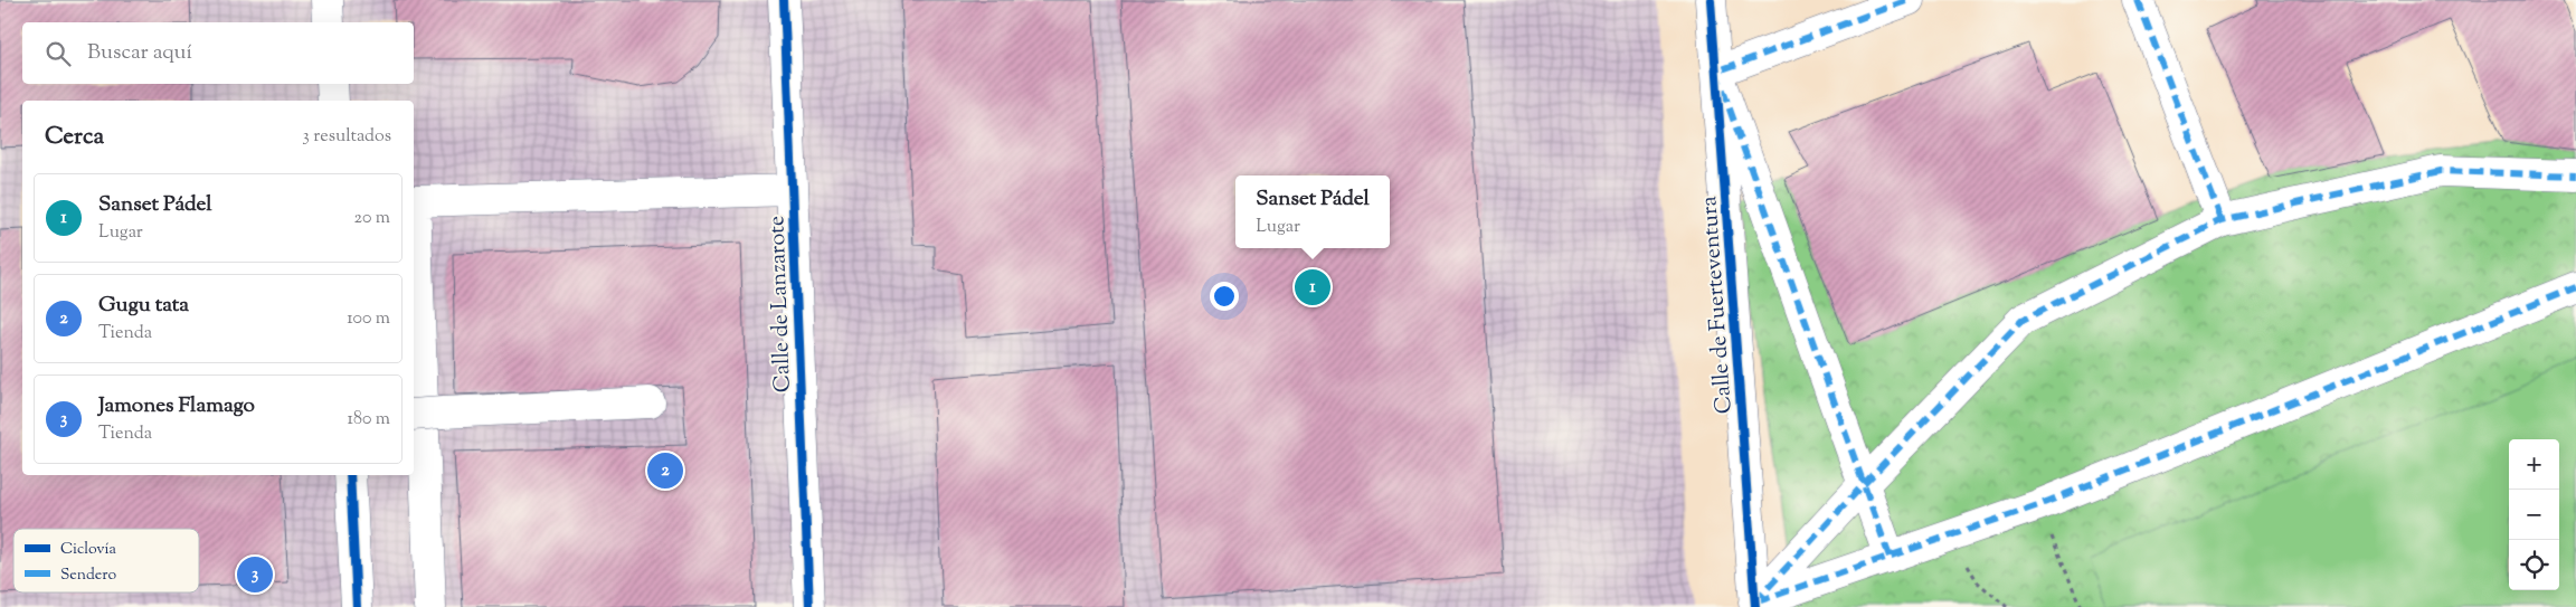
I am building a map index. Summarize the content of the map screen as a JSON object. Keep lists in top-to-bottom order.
{
  "streets": {
    "street": ["Calle de Lanzarote", "Calle de Fuerteventura"]
  },
  "legend": ["Ciclovía", "Sendero"],
  "page": {
    "search": "Buscar aquí",
    "heading": ["Cerca", "3 resultados"],
    "list": [
      {
        "mark": "1",
        "name": "Sanset Pádel",
        "note": "Lugar",
        "value": "20 m"
      },
      {
        "mark": "2",
        "name": "Gugu tata",
        "note": "Tienda",
        "value": "100 m"
      },
      {
        "mark": "3",
        "name": "Jamones Flamago",
        "note": "Tienda",
        "value": "180 m"
      }
    ],
    "popup": ["Sanset Pádel", "Lugar"],
    "pins": ["1", "2", "3"],
    "map_buttons": ["+", "−"]
  }
}
